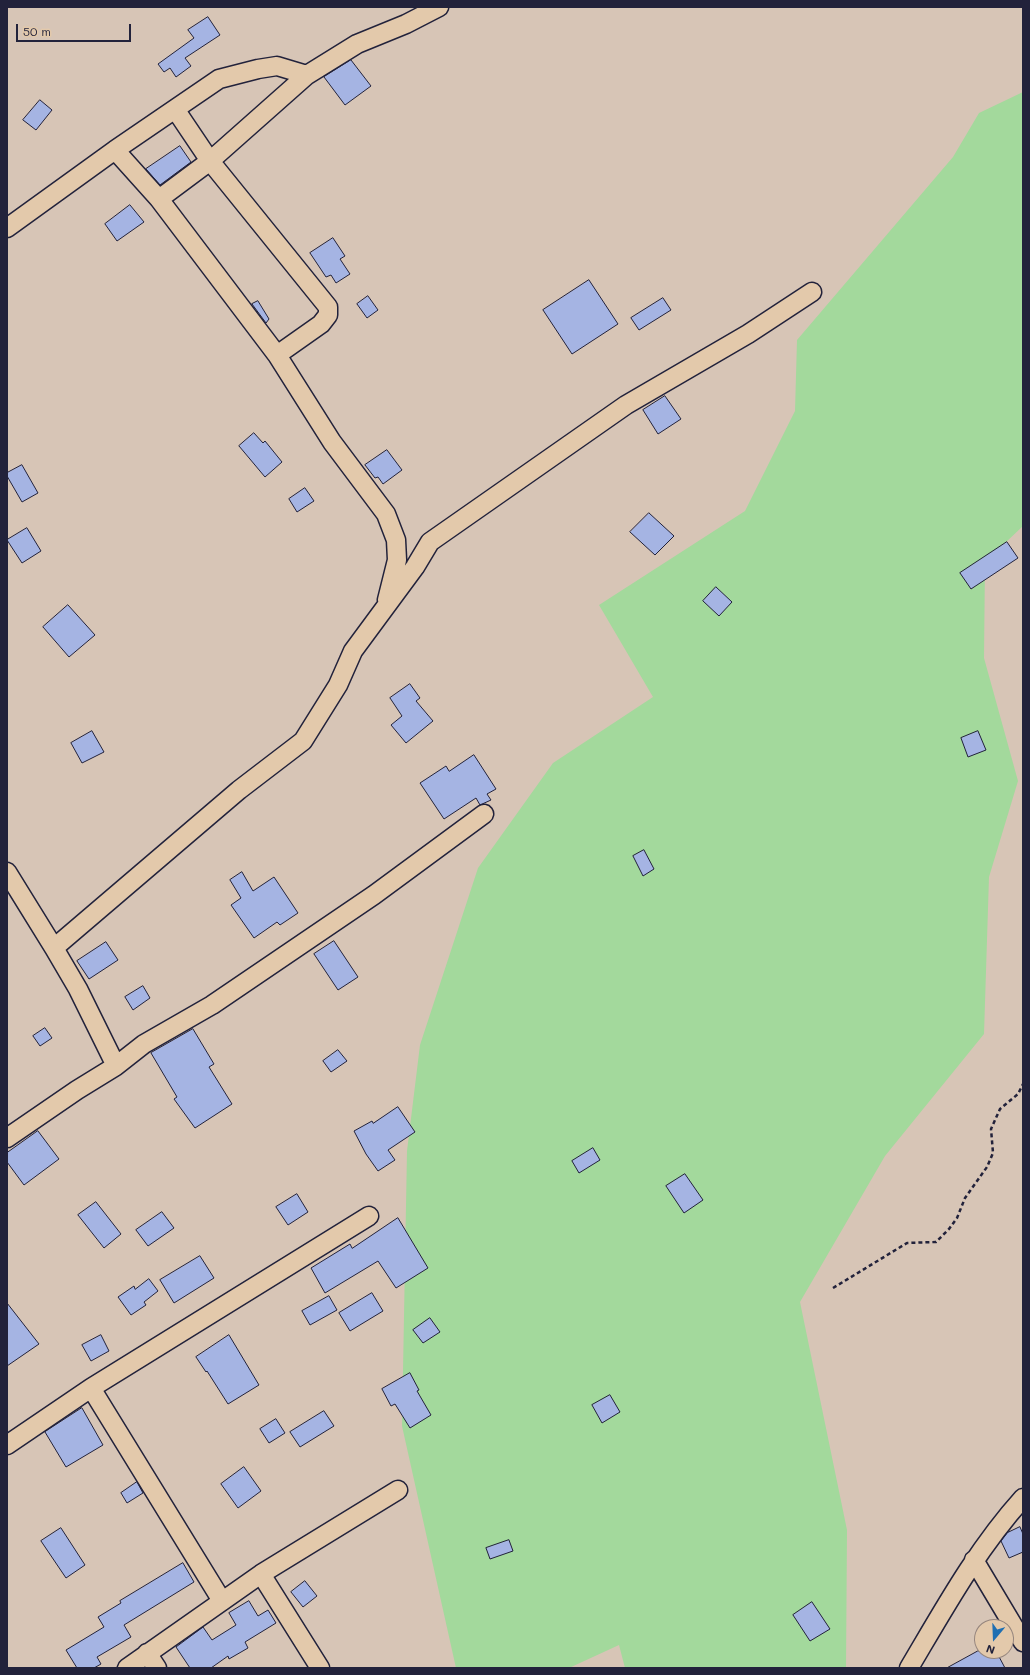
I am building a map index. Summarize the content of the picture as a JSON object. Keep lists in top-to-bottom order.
{
  "scale_bar": "50 m",
  "north": "bottom"
}
